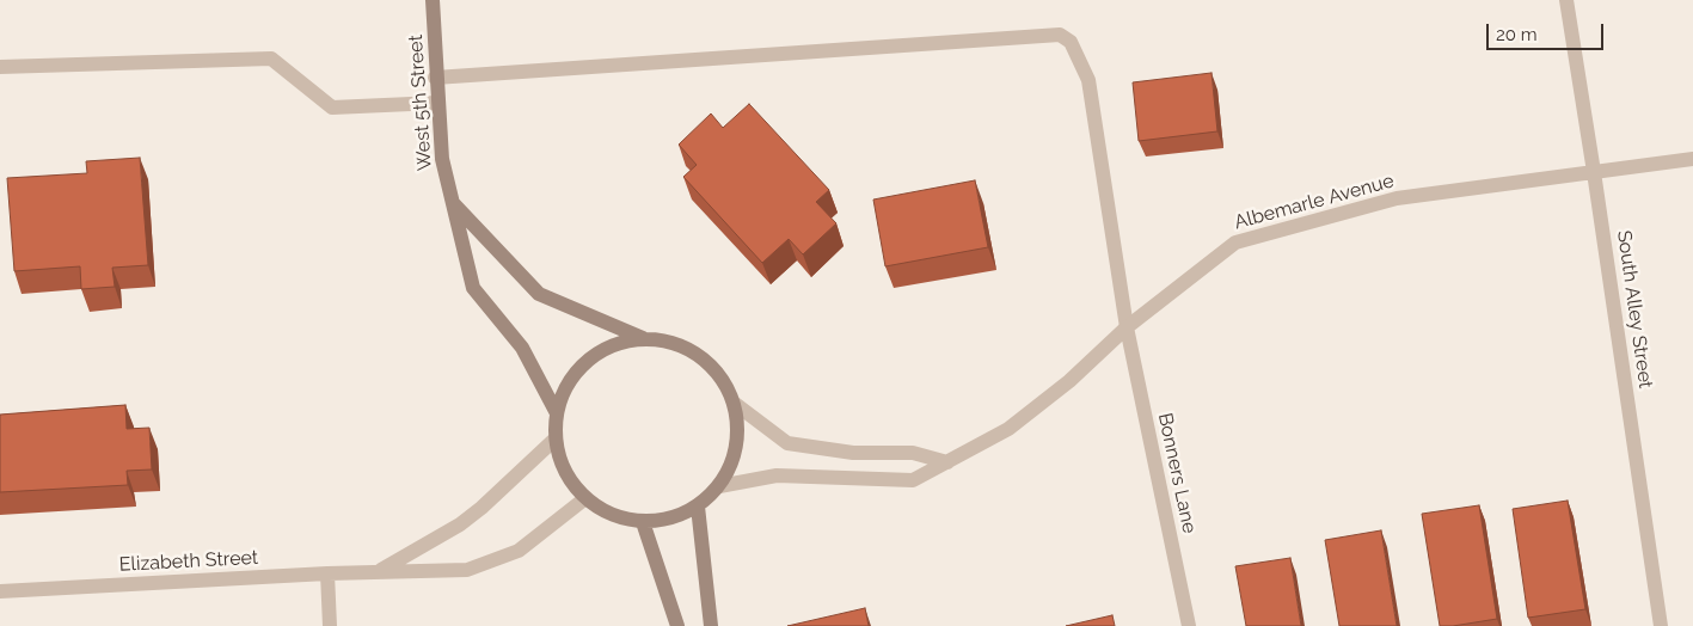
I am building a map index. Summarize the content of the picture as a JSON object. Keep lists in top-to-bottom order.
{
  "streets": {
    "main road": ["West 5th Street"],
    "street": [
      "Albemarle Avenue",
      "South Alley Street",
      "Bonners Lane",
      "Elizabeth Street"
    ]
  },
  "crossings": [
    ["West 5th Street", "Albemarle Avenue"],
    ["West 5th Street", "Bonners Lane"],
    ["West 5th Street", "Elizabeth Street"],
    ["Albemarle Avenue", "South Alley Street"],
    ["Albemarle Avenue", "Bonners Lane"],
    ["Albemarle Avenue", "Elizabeth Street"]
  ],
  "scale_bar": "20 m"
}
